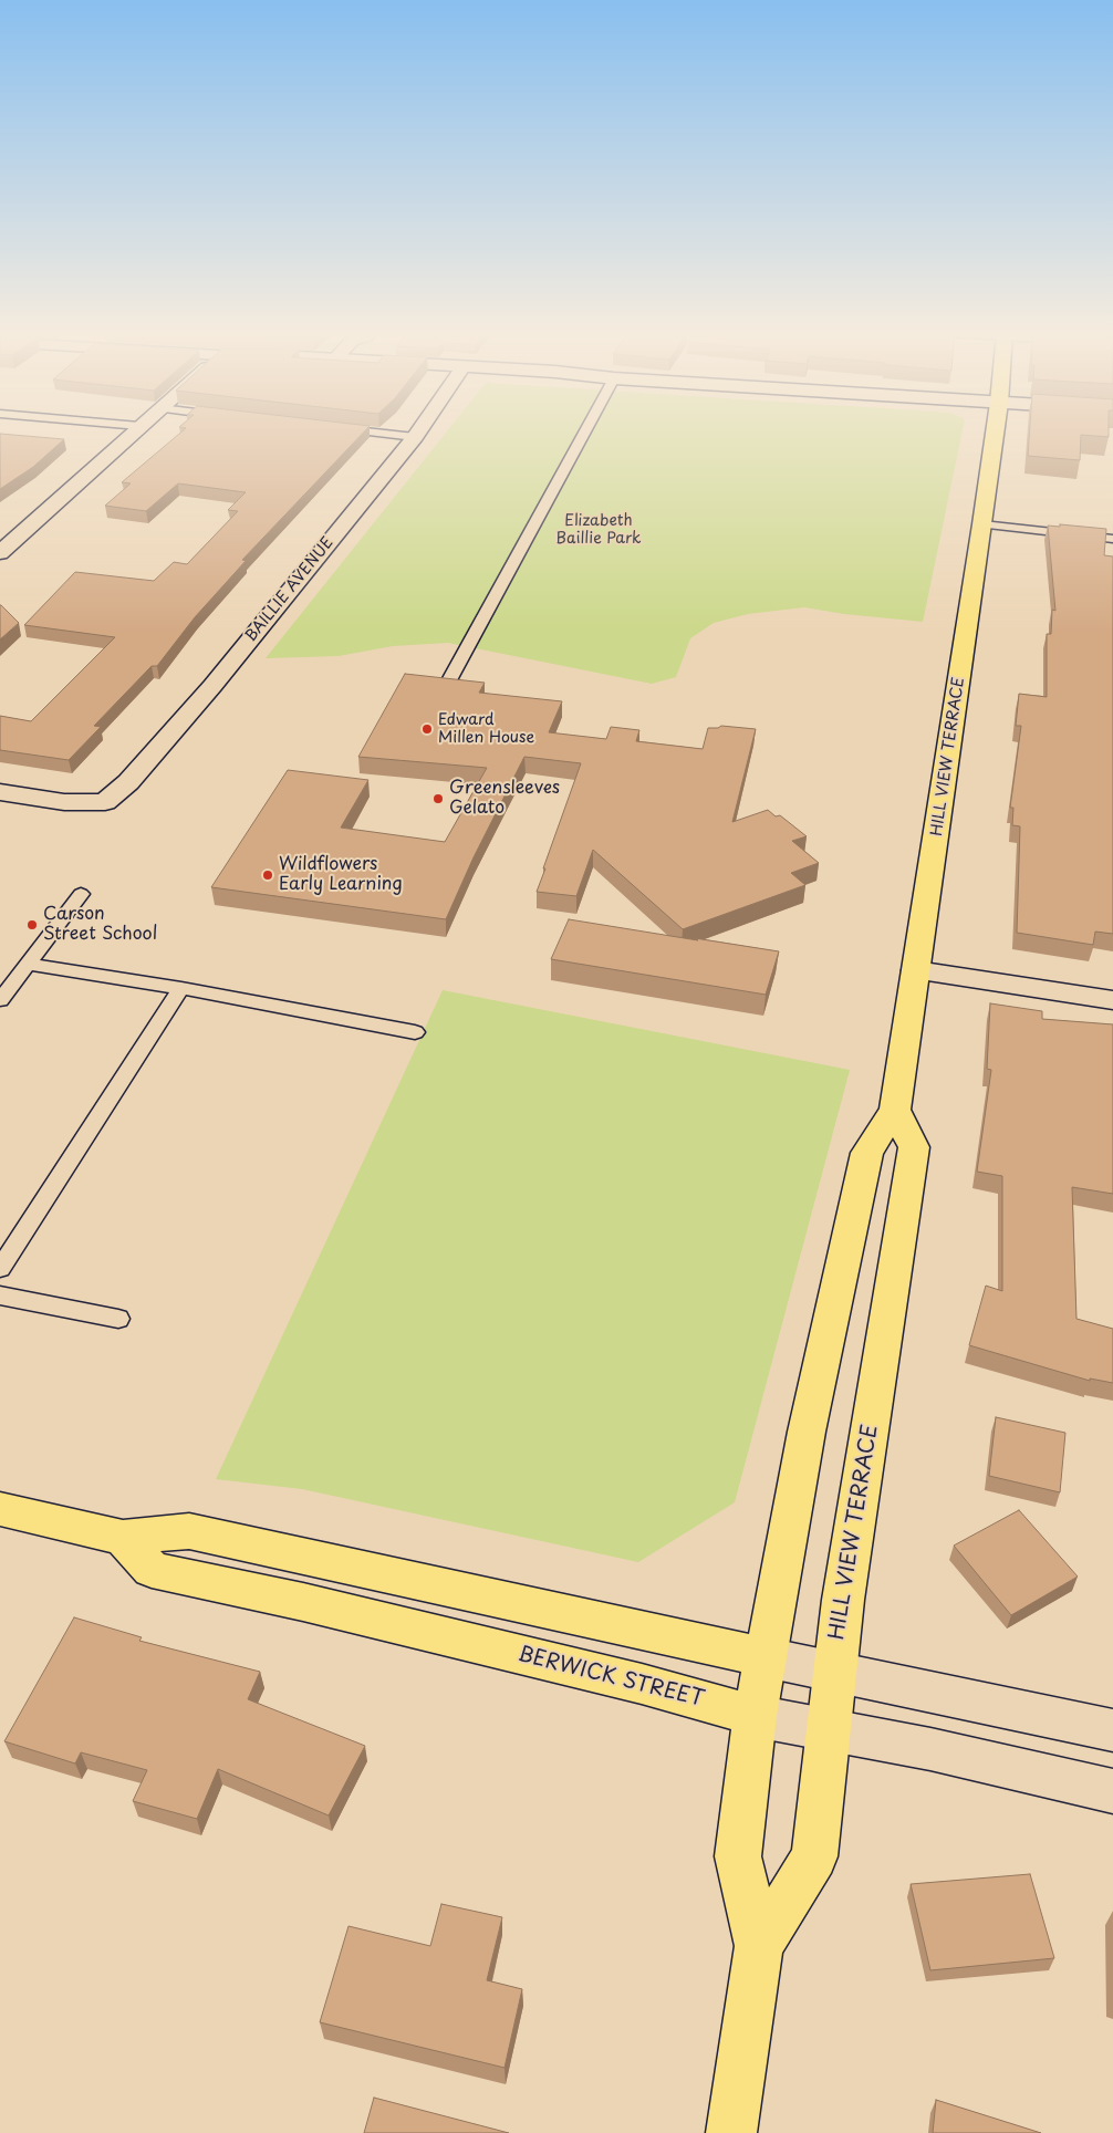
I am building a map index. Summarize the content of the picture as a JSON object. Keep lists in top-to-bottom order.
{
  "streets": {
    "main road": ["HILL VIEW TERRACE", "BERWICK STREET"],
    "street": ["BAILLIE AVENUE"]
  },
  "crossings": [
    ["HILL VIEW TERRACE", "BERWICK STREET"]
  ],
  "parks": ["Elizabeth Baillie Park"],
  "places": [
    "Edward Millen House",
    "Greensleeves Gelato",
    "Wildflowers Early Learning",
    "Carson Street School"
  ]
}
